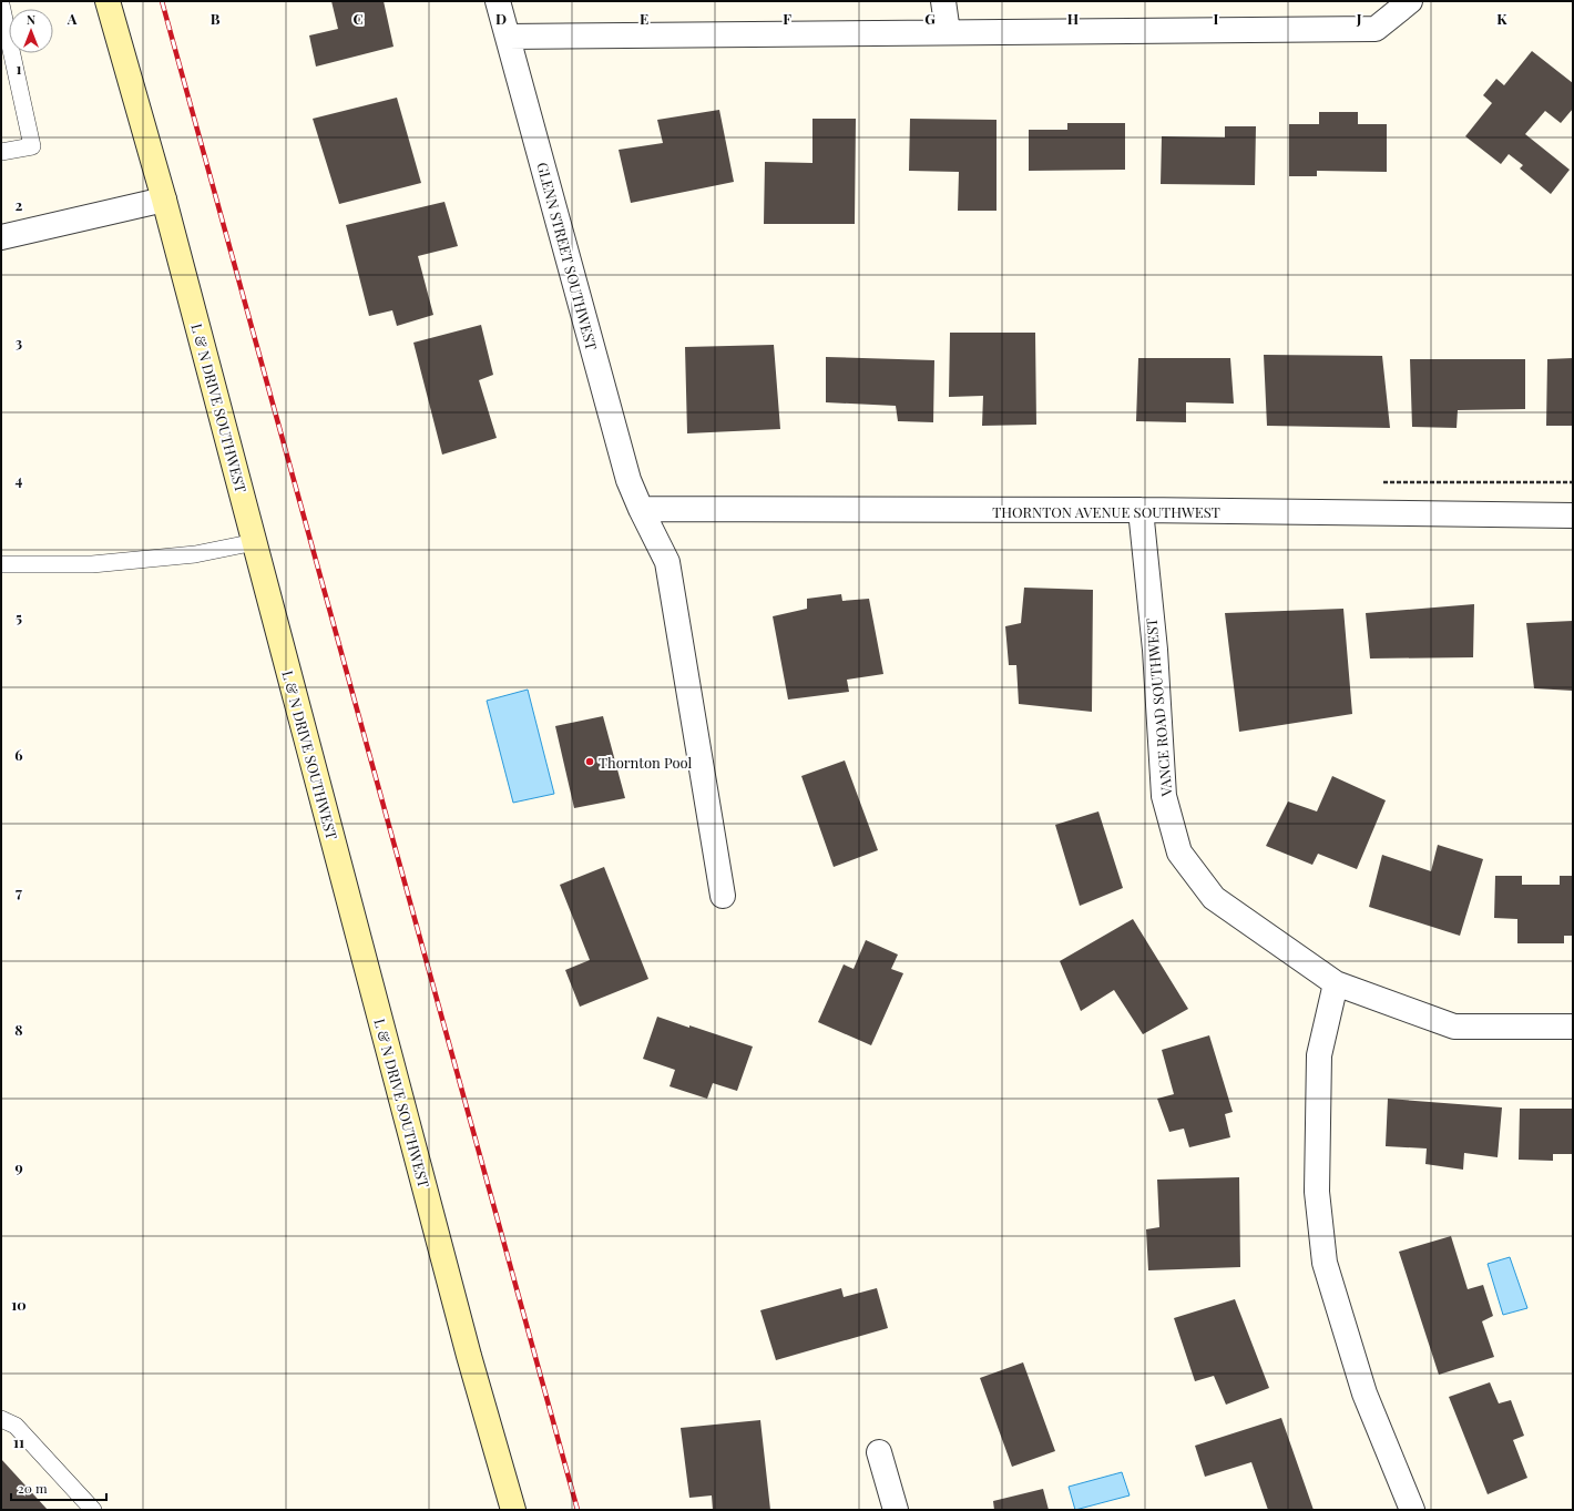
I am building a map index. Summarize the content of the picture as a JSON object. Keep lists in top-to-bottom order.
{
  "streets": {
    "street": [
      "GLENN STREET SOUTHWEST",
      "L & N DRIVE SOUTHWEST",
      "THORNTON AVENUE SOUTHWEST",
      "VANCE ROAD SOUTHWEST"
    ]
  },
  "crossings": [
    ["GLENN STREET SOUTHWEST", "THORNTON AVENUE SOUTHWEST"],
    ["THORNTON AVENUE SOUTHWEST", "VANCE ROAD SOUTHWEST"]
  ],
  "places": ["Thornton Pool"],
  "scale_bar": "20 m",
  "north": "top",
  "grid": {
    "columns": [
      "A",
      "B",
      "C",
      "D",
      "E",
      "F",
      "G",
      "H",
      "I",
      "J",
      "K"
    ],
    "rows": [
      "1",
      "2",
      "3",
      "4",
      "5",
      "6",
      "7",
      "8",
      "9",
      "10",
      "11"
    ]
  }
}
